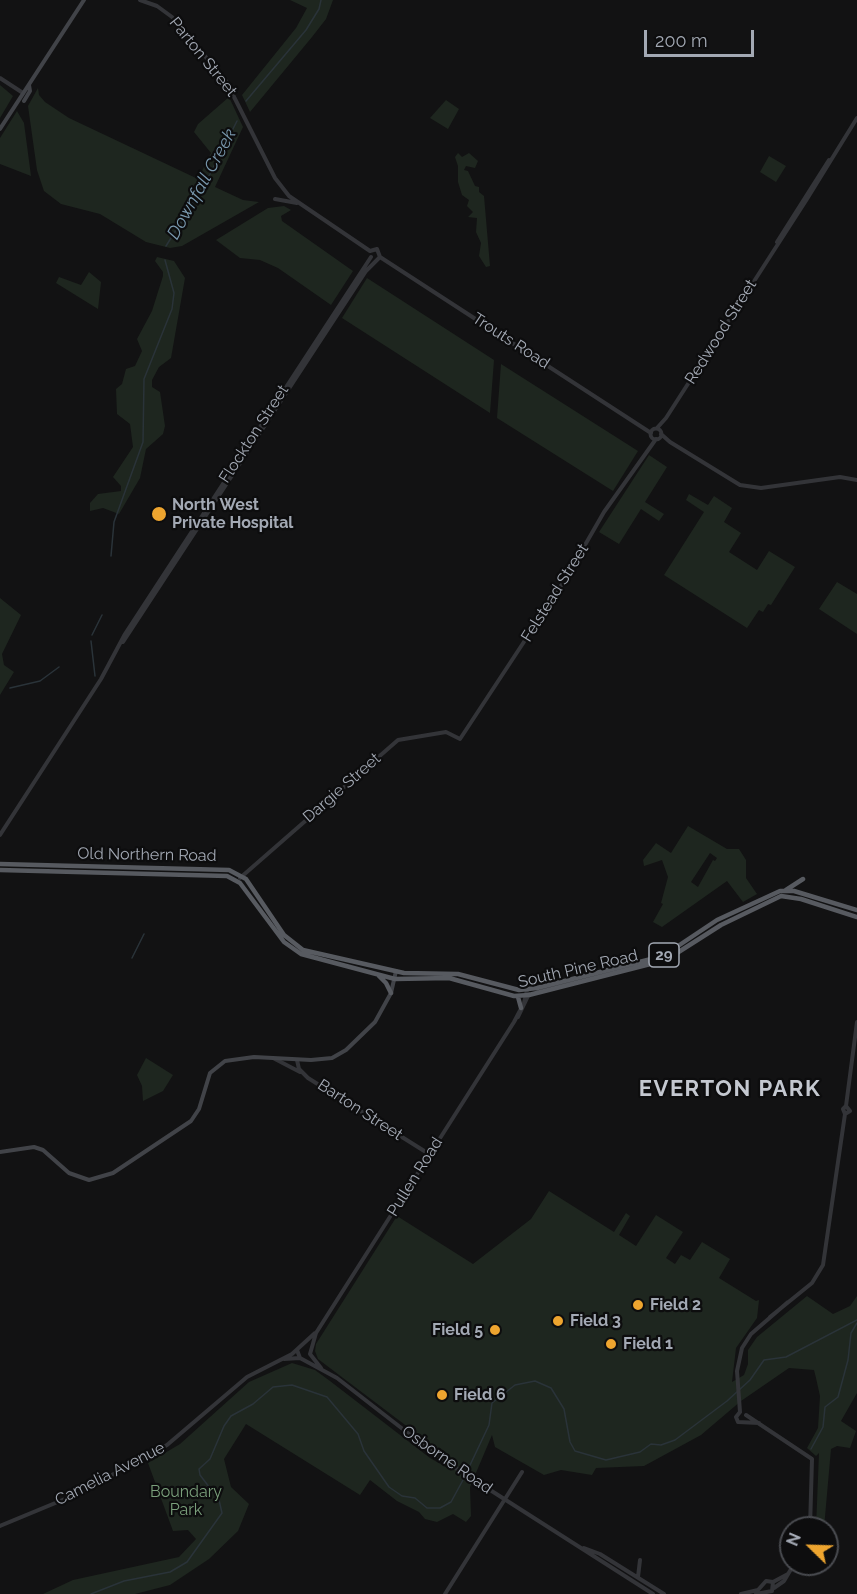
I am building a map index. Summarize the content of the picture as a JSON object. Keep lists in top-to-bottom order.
{
  "streets": {
    "highway": ["Old Northern Road", "29", "South Pine Road"],
    "street": [
      "Parton Street",
      "Redwood Street",
      "Trouts Road",
      "Flockton Street",
      "Felstead Street",
      "Dargie Street",
      "Barton Street",
      "Pullen Road",
      "Osborne Road",
      "Camelia Avenue"
    ]
  },
  "crossings": [
    ["Redwood Street", "Trouts Road"],
    ["Redwood Street", "Felstead Street"],
    ["Trouts Road", "Felstead Street"],
    ["Felstead Street", "Dargie Street"],
    ["Dargie Street", "Old Northern Road"],
    ["South Pine Road", "Pullen Road"],
    ["Barton Street", "Pullen Road"],
    ["Pullen Road", "Osborne Road"]
  ],
  "districts": ["EVERTON PARK"],
  "water": ["Downfall Creek"],
  "parks": ["Boundary Park"],
  "places": [
    "North West Private Hospital",
    "Field 2",
    "Field 3",
    "Field 5",
    "Field 1",
    "Field 6"
  ],
  "scale_bar": "200 m",
  "north": "top left"
}
